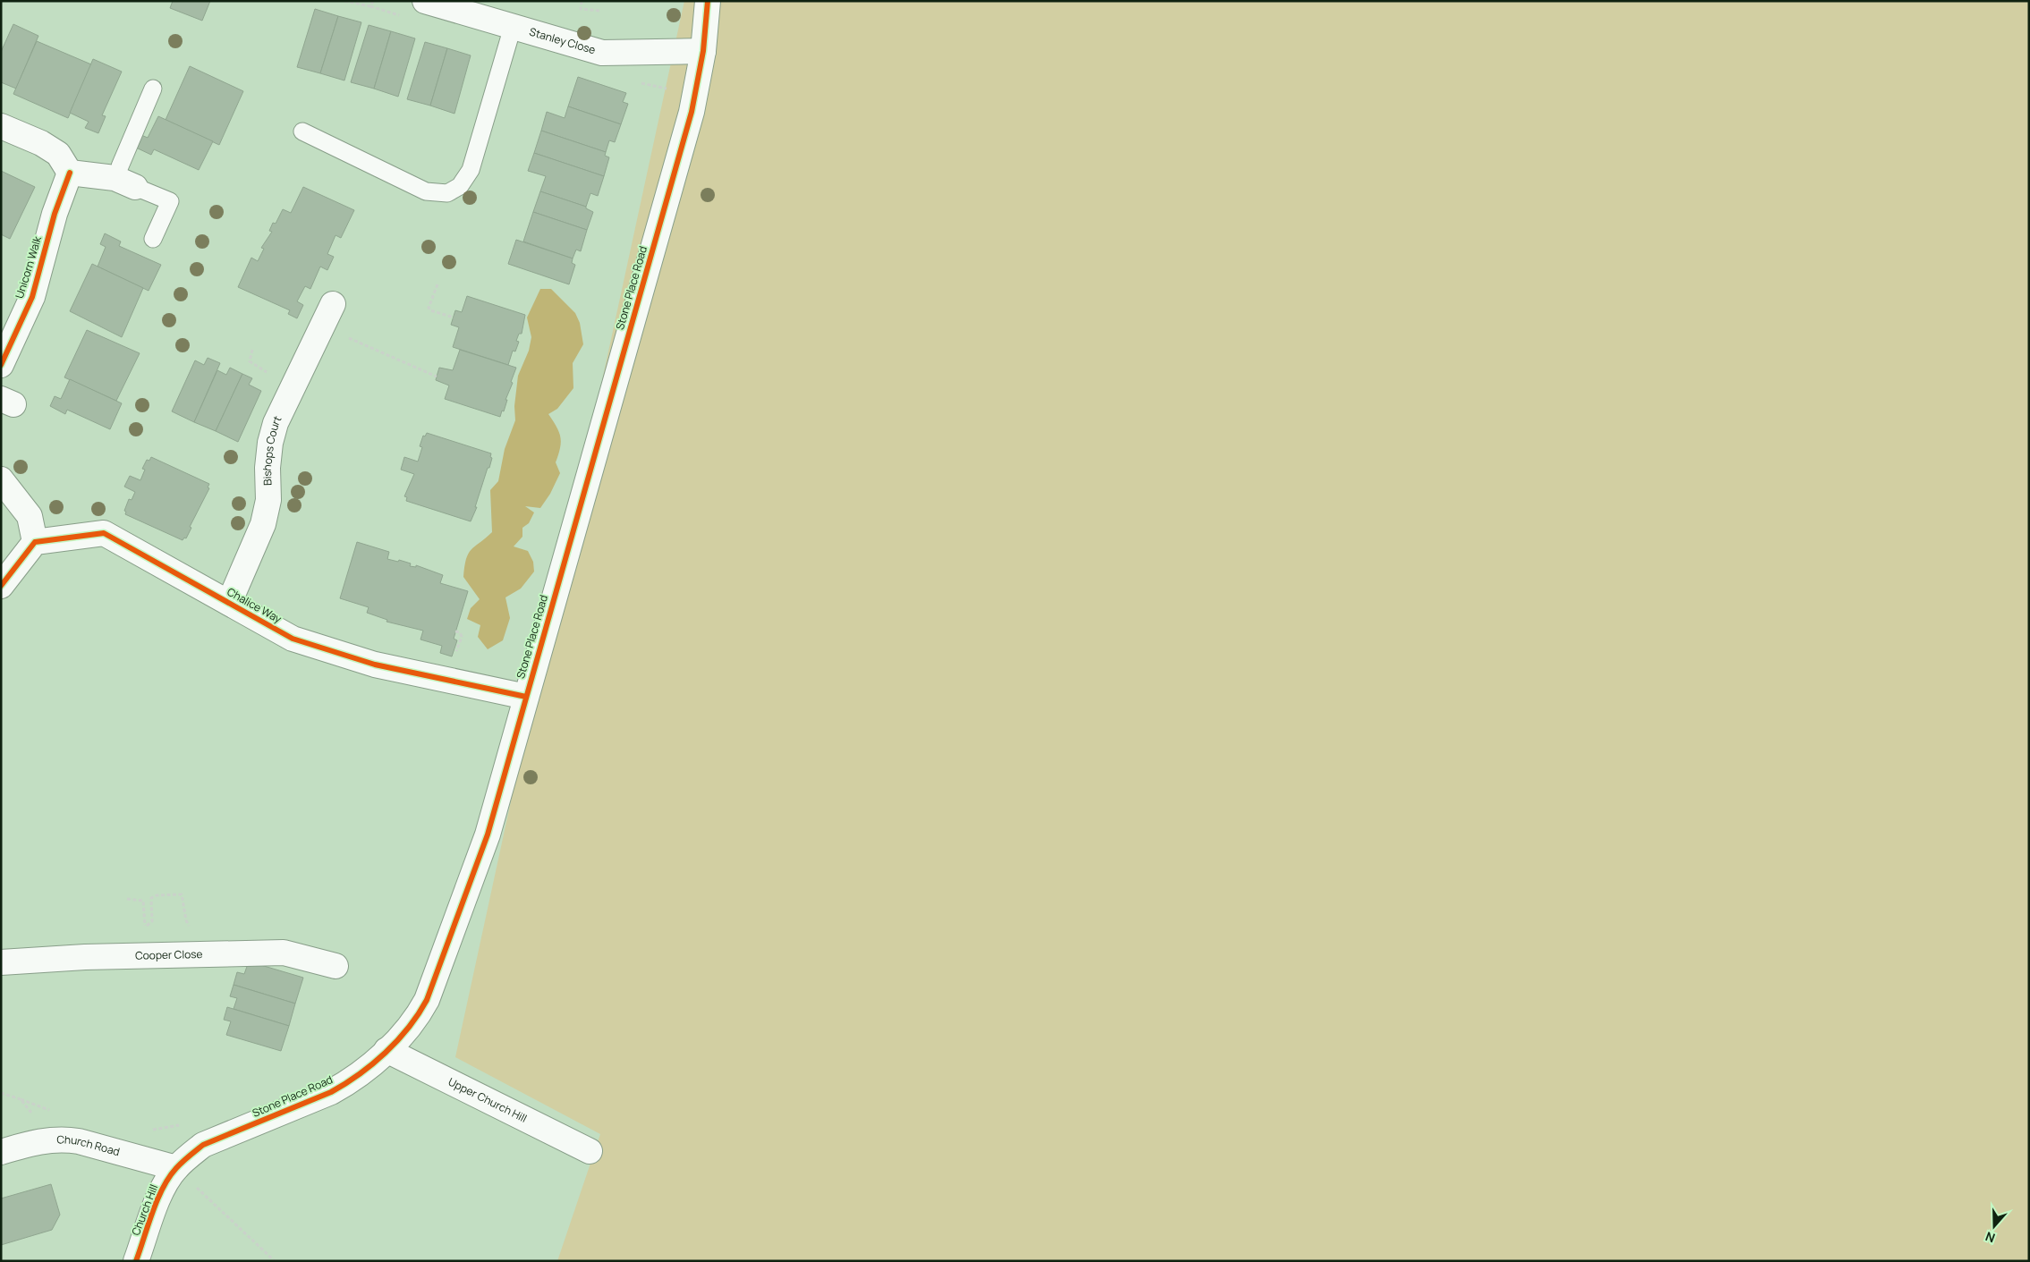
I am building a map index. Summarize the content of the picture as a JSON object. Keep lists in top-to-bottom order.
{
  "streets": {
    "street": [
      "Stanley Close",
      "Unicorn Walk",
      "Stone Place Road",
      "Bishops Court",
      "Chalice Way",
      "Cooper Close",
      "Upper Church Hill",
      "Church Road",
      "Church Hill"
    ]
  },
  "crossings": [
    ["Stanley Close", "Stone Place Road"],
    ["Stone Place Road", "Chalice Way"],
    ["Stone Place Road", "Upper Church Hill"],
    ["Stone Place Road", "Church Road"],
    ["Stone Place Road", "Church Hill"],
    ["Bishops Court", "Chalice Way"],
    ["Church Road", "Church Hill"]
  ],
  "north": "bottom"
}
